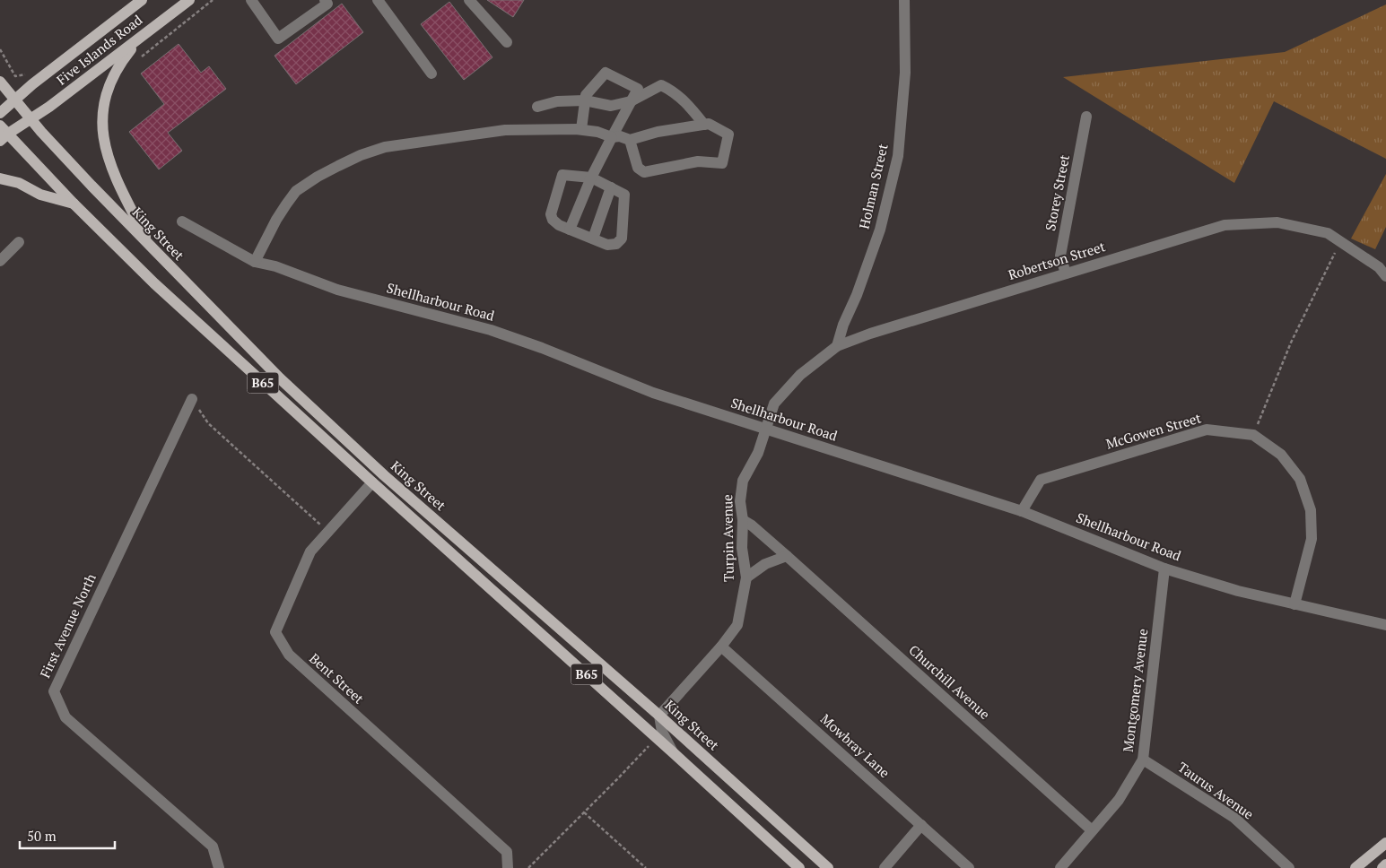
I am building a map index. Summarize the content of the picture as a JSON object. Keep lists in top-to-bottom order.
{
  "streets": {
    "main road": ["Five Islands Road", "King Street", "B65"],
    "street": [
      "Holman Street",
      "Storey Street",
      "Robertson Street",
      "Shellharbour Road",
      "McGowen Street",
      "Turpin Avenue",
      "First Avenue North",
      "Bent Street",
      "Churchill Avenue",
      "Montgomery Avenue",
      "Mowbray Lane",
      "Taurus Avenue"
    ]
  },
  "crossings": [
    ["Five Islands Road", "King Street"],
    ["Five Islands Road", "B65"],
    ["Holman Street", "Robertson Street"],
    ["Storey Street", "Robertson Street"],
    ["King Street", "B65"],
    ["King Street", "Turpin Avenue"],
    ["King Street", "Bent Street"],
    ["Robertson Street", "Shellharbour Road"],
    ["Robertson Street", "Turpin Avenue"],
    ["Shellharbour Road", "McGowen Street"],
    ["Shellharbour Road", "Turpin Avenue"],
    ["Shellharbour Road", "Montgomery Avenue"],
    ["Turpin Avenue", "Churchill Avenue"],
    ["Turpin Avenue", "Mowbray Lane"],
    ["Churchill Avenue", "Montgomery Avenue"],
    ["Montgomery Avenue", "Taurus Avenue"]
  ],
  "scale_bar": "50 m"
}
